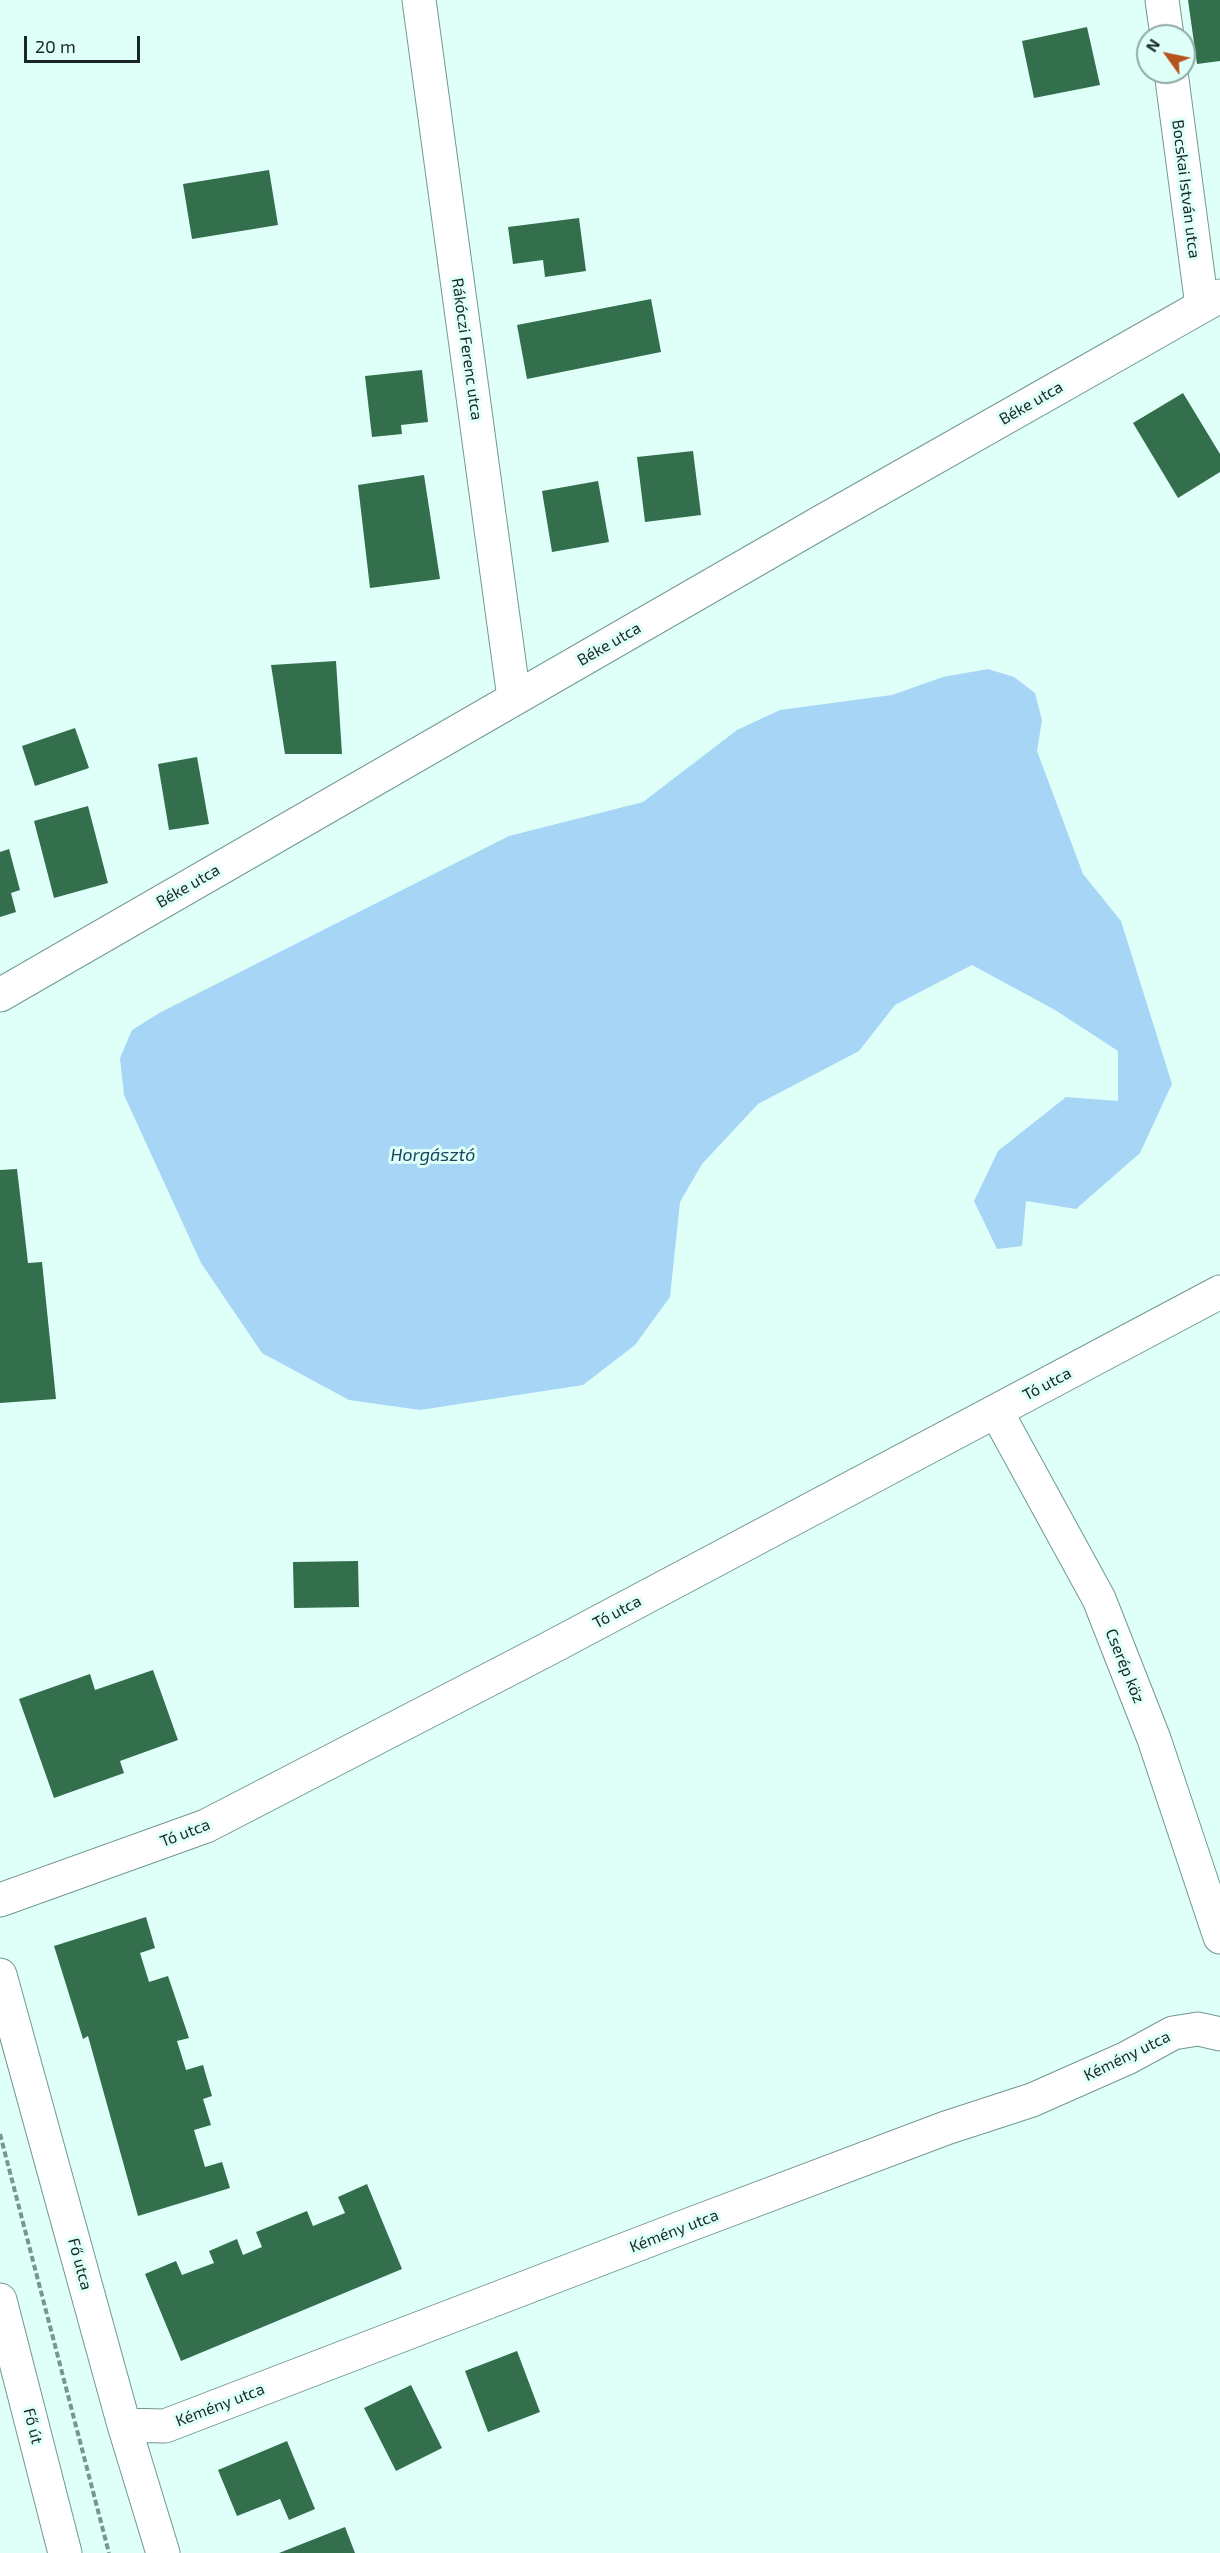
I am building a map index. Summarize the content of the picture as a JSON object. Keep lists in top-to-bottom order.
{
  "streets": {
    "street": [
      "Bocskai István utca",
      "Rákóczi Ferenc utca",
      "Béke utca",
      "Tó utca",
      "Cserép köz",
      "Kémény utca",
      "Fő utca",
      "Fő út"
    ]
  },
  "crossings": [
    ["Bocskai István utca", "Béke utca"],
    ["Rákóczi Ferenc utca", "Béke utca"],
    ["Tó utca", "Cserép köz"],
    ["Kémény utca", "Fő utca"]
  ],
  "water": ["Horgásztó"],
  "scale_bar": "20 m",
  "north": "top left"
}
